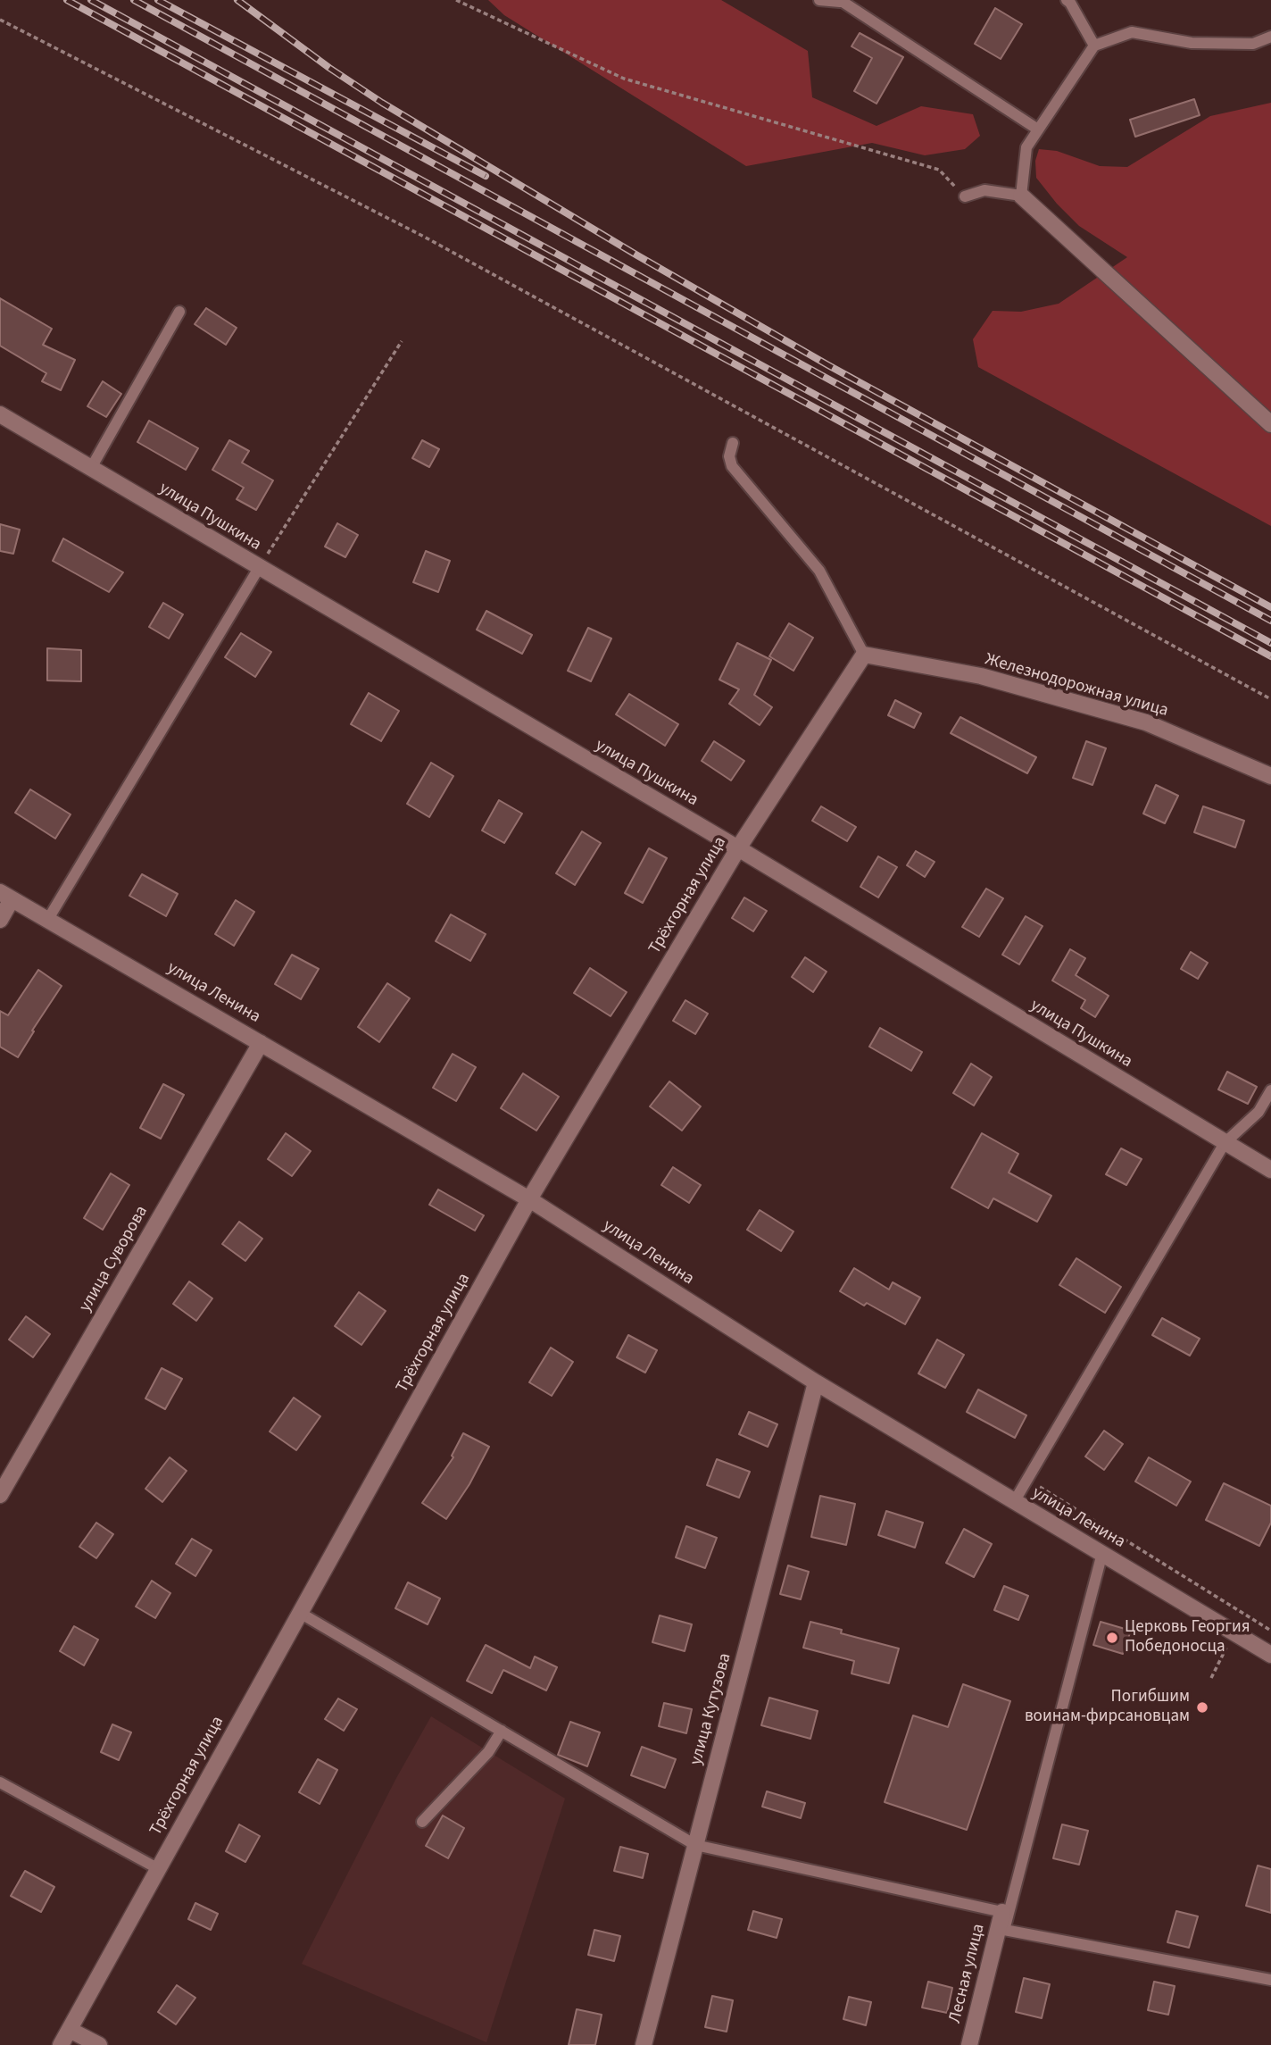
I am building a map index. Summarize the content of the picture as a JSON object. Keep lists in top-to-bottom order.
{
  "streets": {
    "street": [
      "улица Пушкина",
      "Железнодорожная улица",
      "Трёхгорная улица",
      "улица Ленина",
      "улица Суворова",
      "улица Кутузова",
      "Лесная улица"
    ]
  },
  "crossings": [
    ["улица Пушкина", "Трёхгорная улица"],
    ["Железнодорожная улица", "Трёхгорная улица"],
    ["Трёхгорная улица", "улица Ленина"],
    ["улица Ленина", "улица Суворова"],
    ["улица Ленина", "улица Кутузова"]
  ],
  "places": ["Церковь Георгия Победоносца", "Погибшим воинам-фирсановцам"]
}
